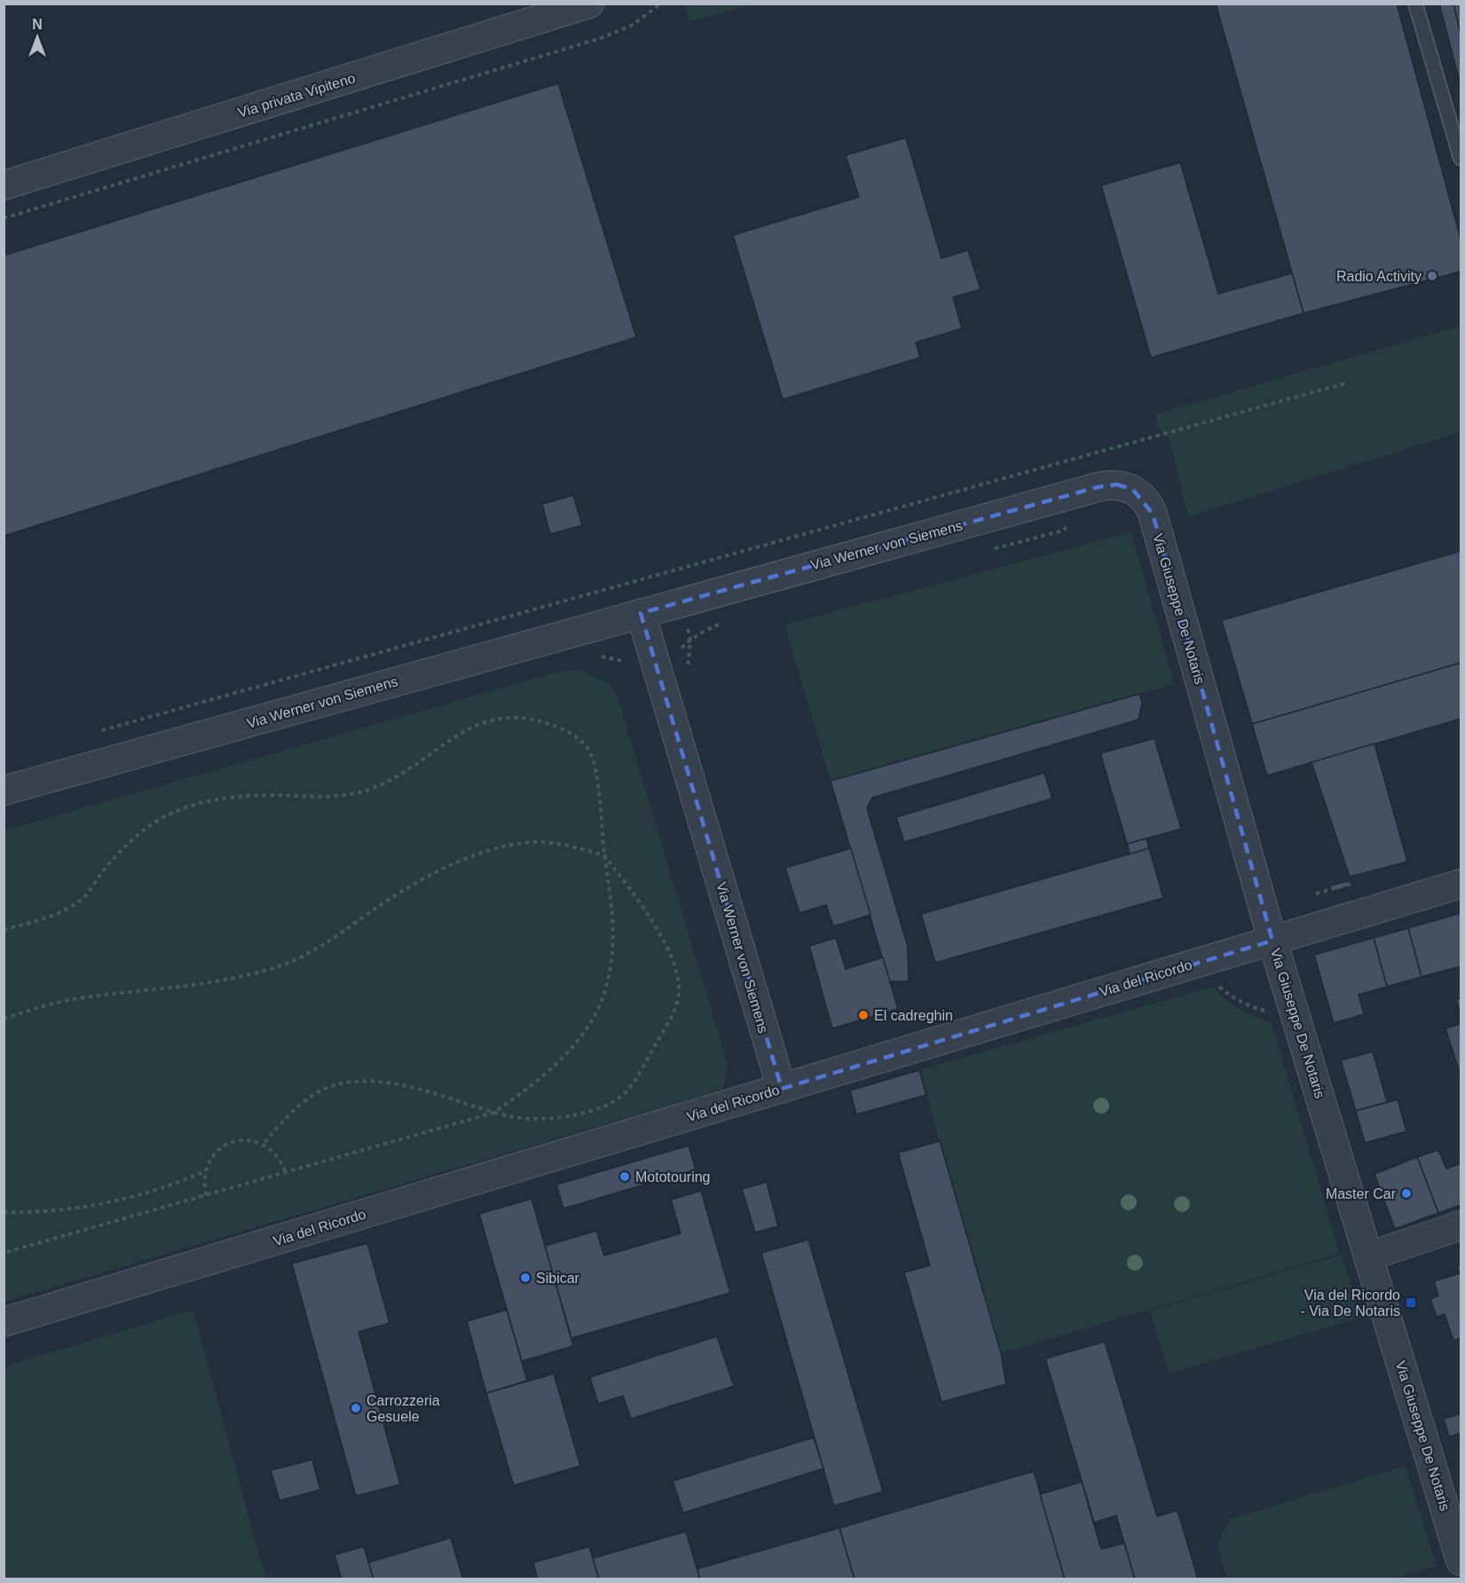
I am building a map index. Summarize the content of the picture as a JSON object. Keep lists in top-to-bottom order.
{
  "streets": {
    "street": [
      "Via privata Vipiteno",
      "Via Werner von Siemens",
      "Via Giuseppe De Notaris",
      "Via del Ricordo"
    ]
  },
  "crossings": [
    ["Via Werner von Siemens", "Via Giuseppe De Notaris"],
    ["Via Werner von Siemens", "Via del Ricordo"],
    ["Via Giuseppe De Notaris", "Via del Ricordo"]
  ],
  "places": {
    "other": [
      "Radio Activity",
      "El cadreghin",
      "Mototouring",
      "Master Car",
      "Sibicar",
      "Carrozzeria Gesuele"
    ],
    "transit": ["Via del Ricordo - Via De Notaris"]
  },
  "north": "top"
}
